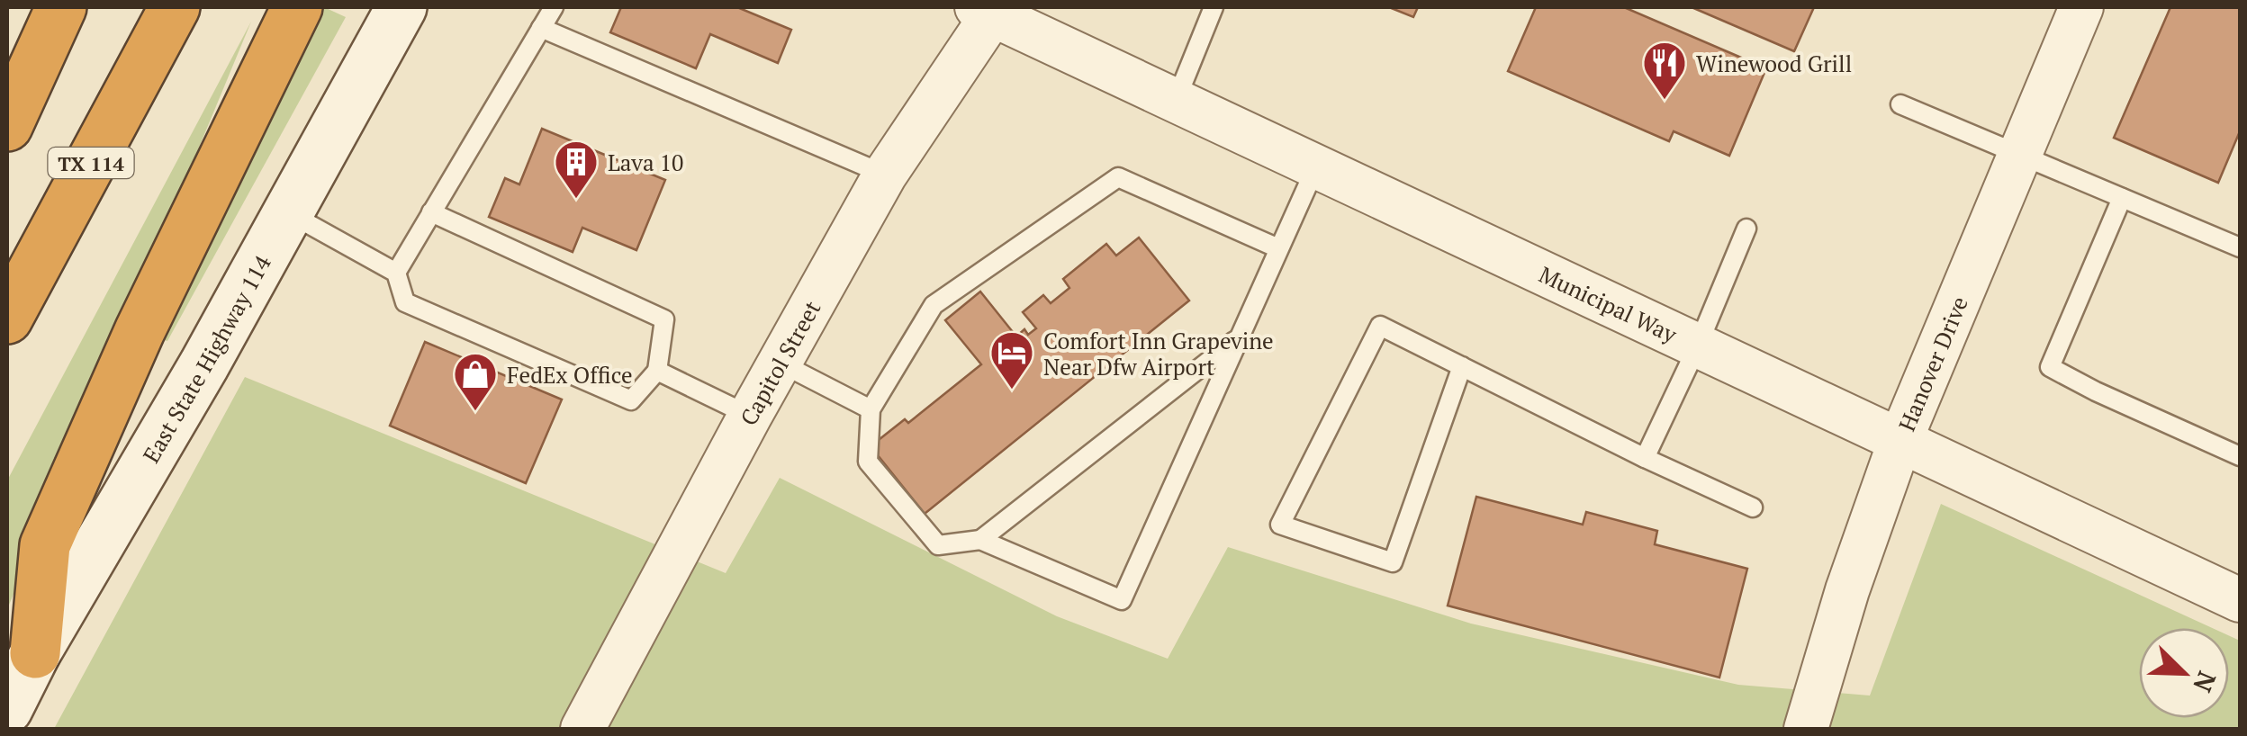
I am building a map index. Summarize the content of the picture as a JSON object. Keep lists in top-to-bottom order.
{
  "streets": {
    "highway": ["TX 114"],
    "main road": ["East State Highway 114"],
    "street": ["Municipal Way", "Capitol Street", "Hanover Drive"]
  },
  "crossings": [
    ["Municipal Way", "Capitol Street"],
    ["Municipal Way", "Hanover Drive"]
  ],
  "places": {
    "restaurant": ["Winewood Grill"],
    "building": ["Lava 10"],
    "hotel": ["Comfort Inn Grapevine Near Dfw Airport"],
    "shop": ["FedEx Office"]
  },
  "north": "bottom right"
}
